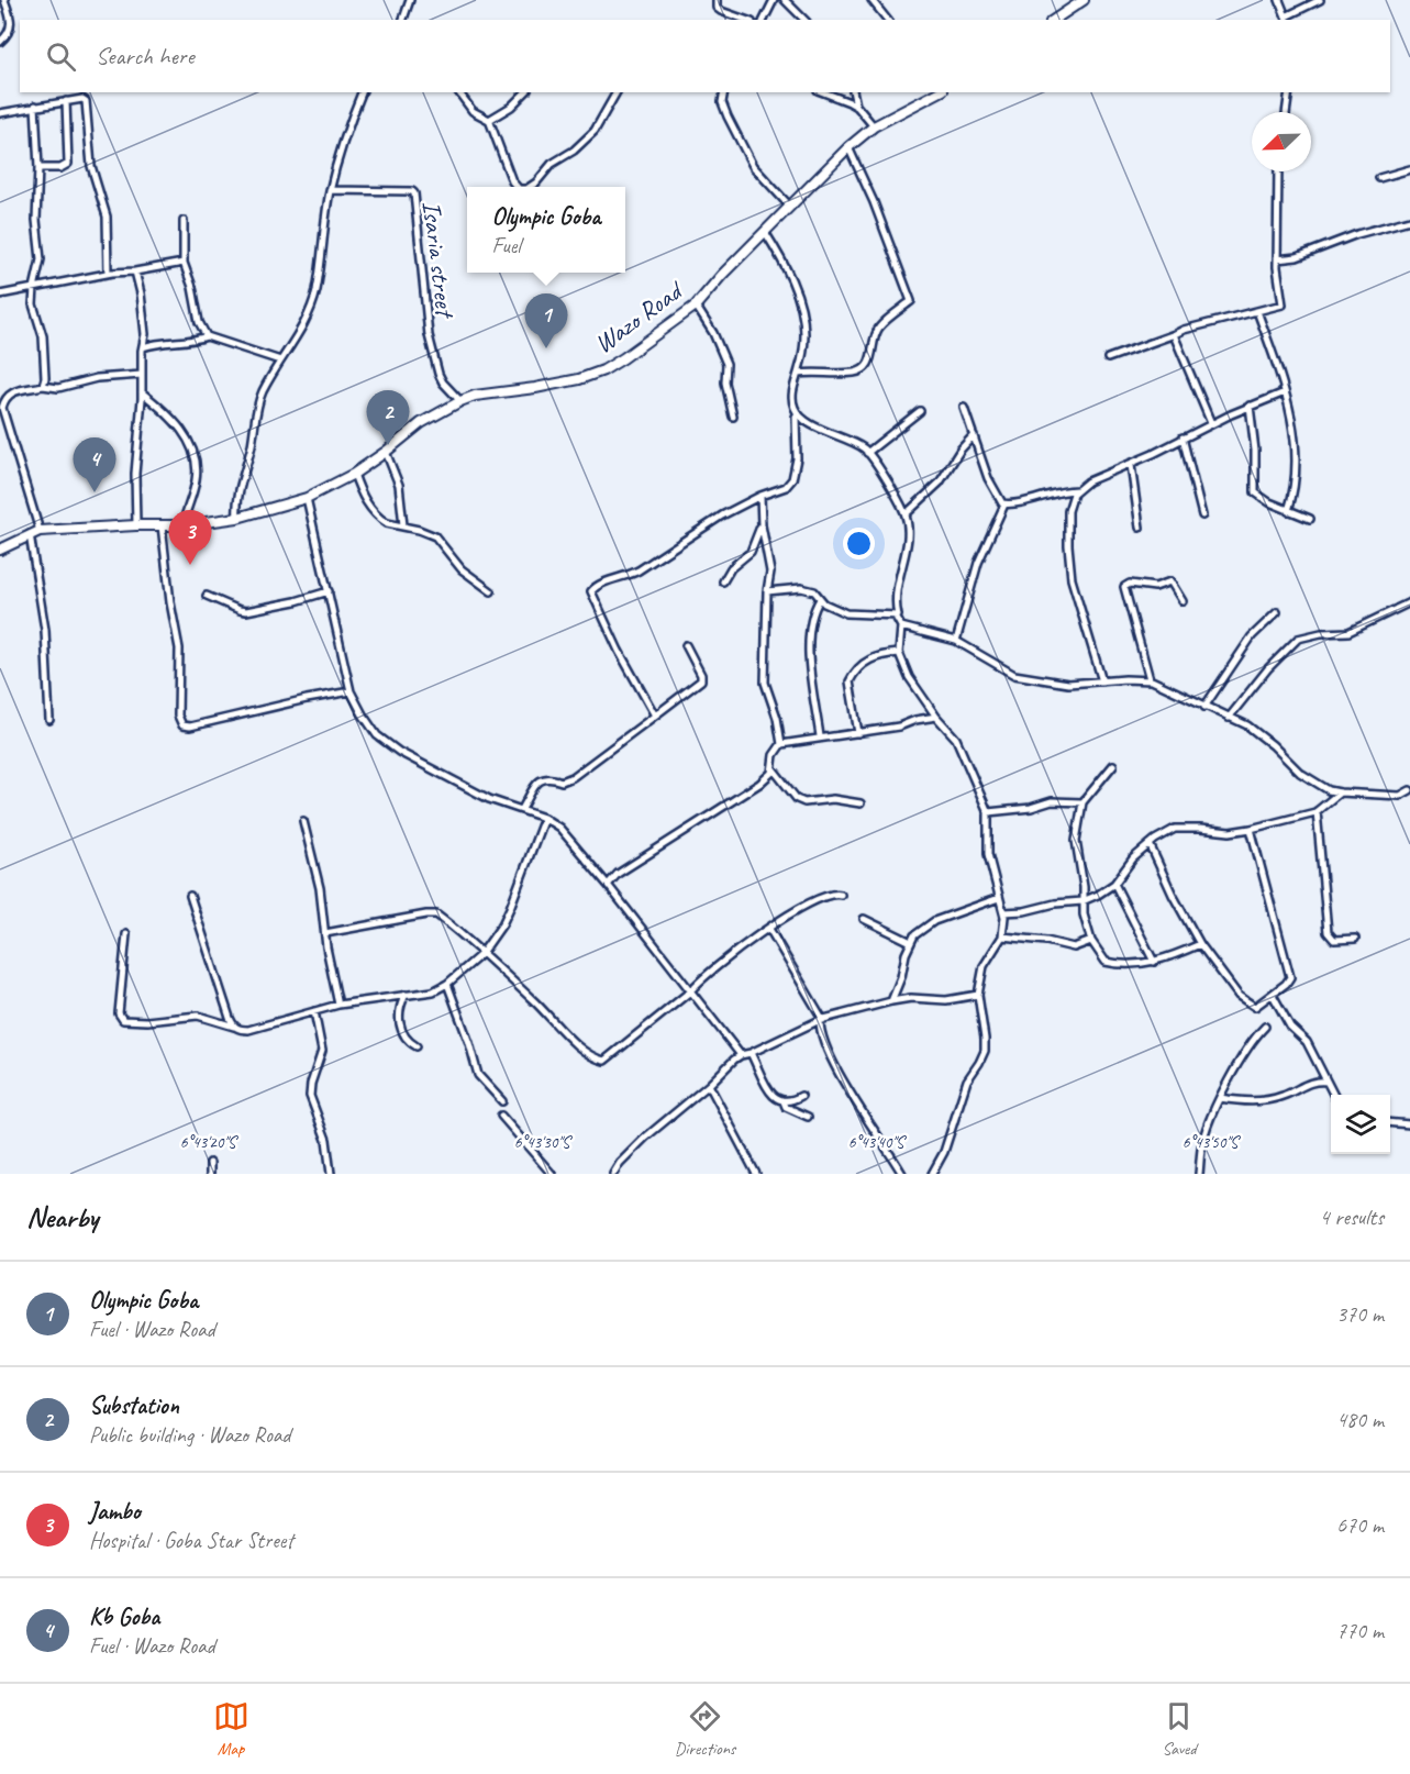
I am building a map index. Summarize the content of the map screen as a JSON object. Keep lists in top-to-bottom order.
{
  "streets": {
    "main road": ["Wazo Road"],
    "street": ["Isaria street"]
  },
  "crossings": [
    ["Isaria street", "Wazo Road"]
  ],
  "north": "bottom left",
  "page": {
    "search": "Search here",
    "popup": ["Olympic Goba", "Fuel"],
    "pins": [
      "1",
      "2",
      "4",
      "3"
    ],
    "heading": ["Nearby", "4 results"],
    "list": [
      {
        "mark": "1",
        "name": "Olympic Goba",
        "note": "Fuel · Wazo Road",
        "value": "370 m"
      },
      {
        "mark": "2",
        "name": "Substation",
        "note": "Public building · Wazo Road",
        "value": "480 m"
      },
      {
        "mark": "3",
        "name": "Jambo",
        "note": "Hospital · Goba Star Street",
        "value": "670 m"
      },
      {
        "mark": "4",
        "name": "Kb Goba",
        "note": "Fuel · Wazo Road",
        "value": "770 m"
      }
    ],
    "nav": ["Map", "Directions", "Saved"]
  },
  "coordinates": [
    "6°43'20\"S",
    "6°43'30\"S",
    "6°43'40\"S",
    "6°43'50\"S"
  ]
}
